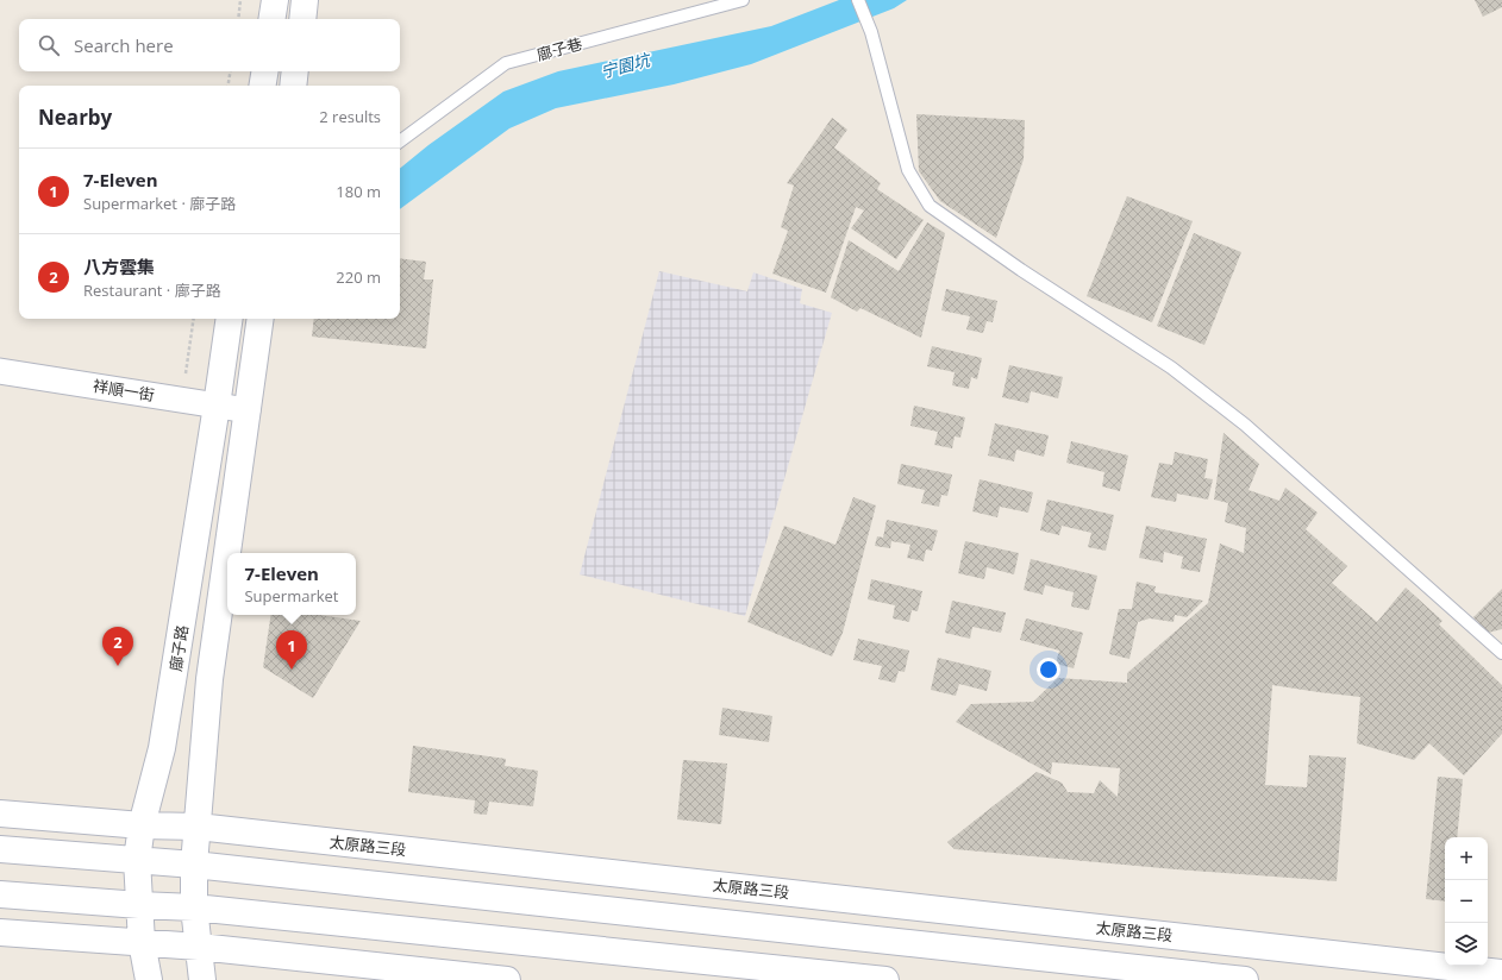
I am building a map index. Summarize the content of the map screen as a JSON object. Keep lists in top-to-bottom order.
{
  "streets": {
    "main road": ["廍子路", "太原路三段"],
    "street": ["祥順一街"],
    "lane": ["廍子巷"]
  },
  "crossings": [
    ["祥順一街", "廍子路"],
    ["廍子路", "太原路三段"]
  ],
  "water": ["宁園坑"],
  "page": {
    "search": "Search here",
    "heading": ["Nearby", "2 results"],
    "list": [
      {
        "mark": "1",
        "name": "7-Eleven",
        "note": "Supermarket · 廍子路",
        "value": "180 m"
      },
      {
        "mark": "2",
        "name": "八方雲集",
        "note": "Restaurant · 廍子路",
        "value": "220 m"
      }
    ],
    "popup": ["7-Eleven", "Supermarket"],
    "pins": ["2", "1"],
    "map_buttons": ["+", "−"]
  }
}
